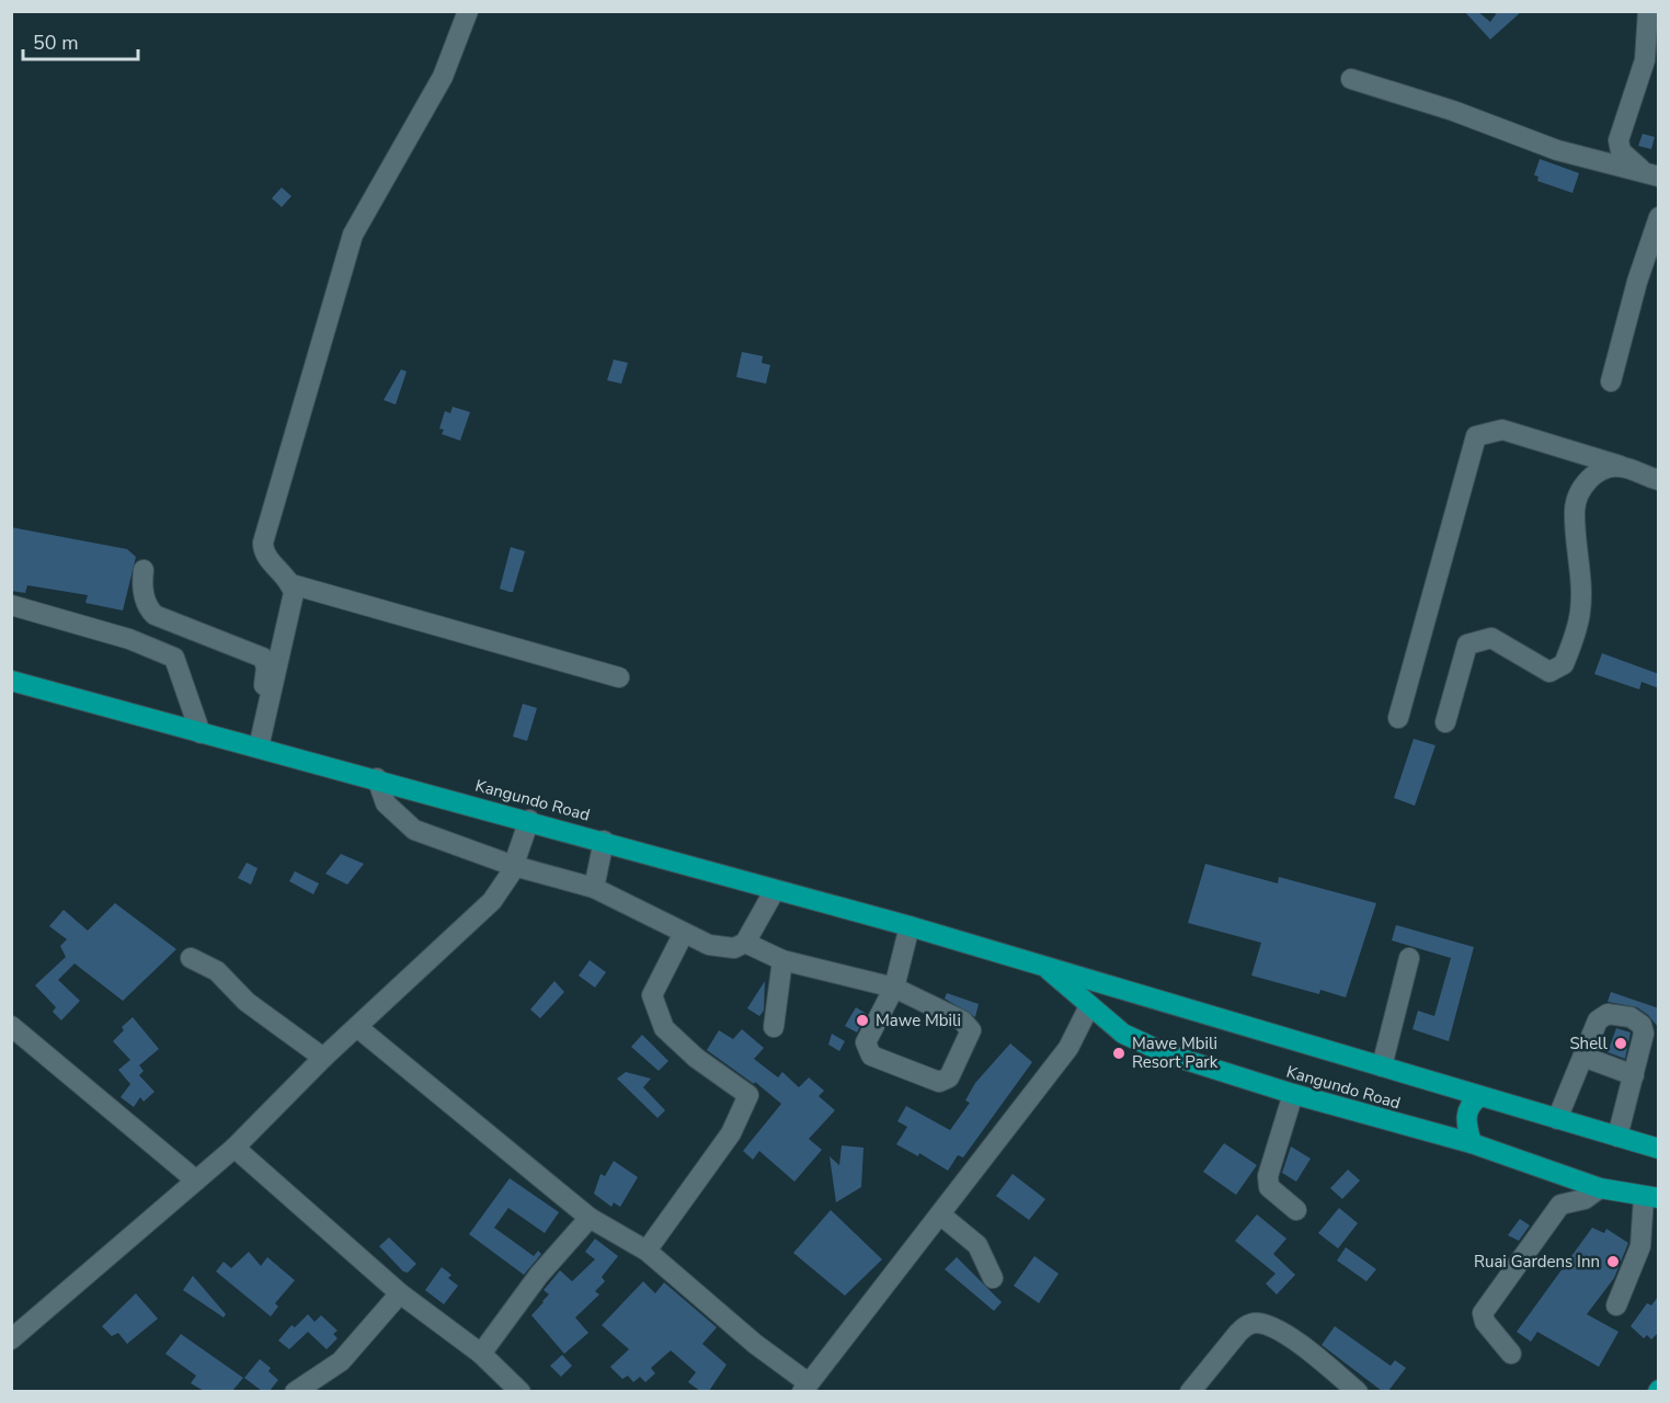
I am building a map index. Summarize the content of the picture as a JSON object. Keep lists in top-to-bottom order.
{
  "streets": {
    "highway": ["Kangundo Road"]
  },
  "places": [
    "Mawe Mbili",
    "Shell",
    "Mawe Mbili Resort Park",
    "Ruai Gardens Inn"
  ],
  "scale_bar": "50 m"
}
